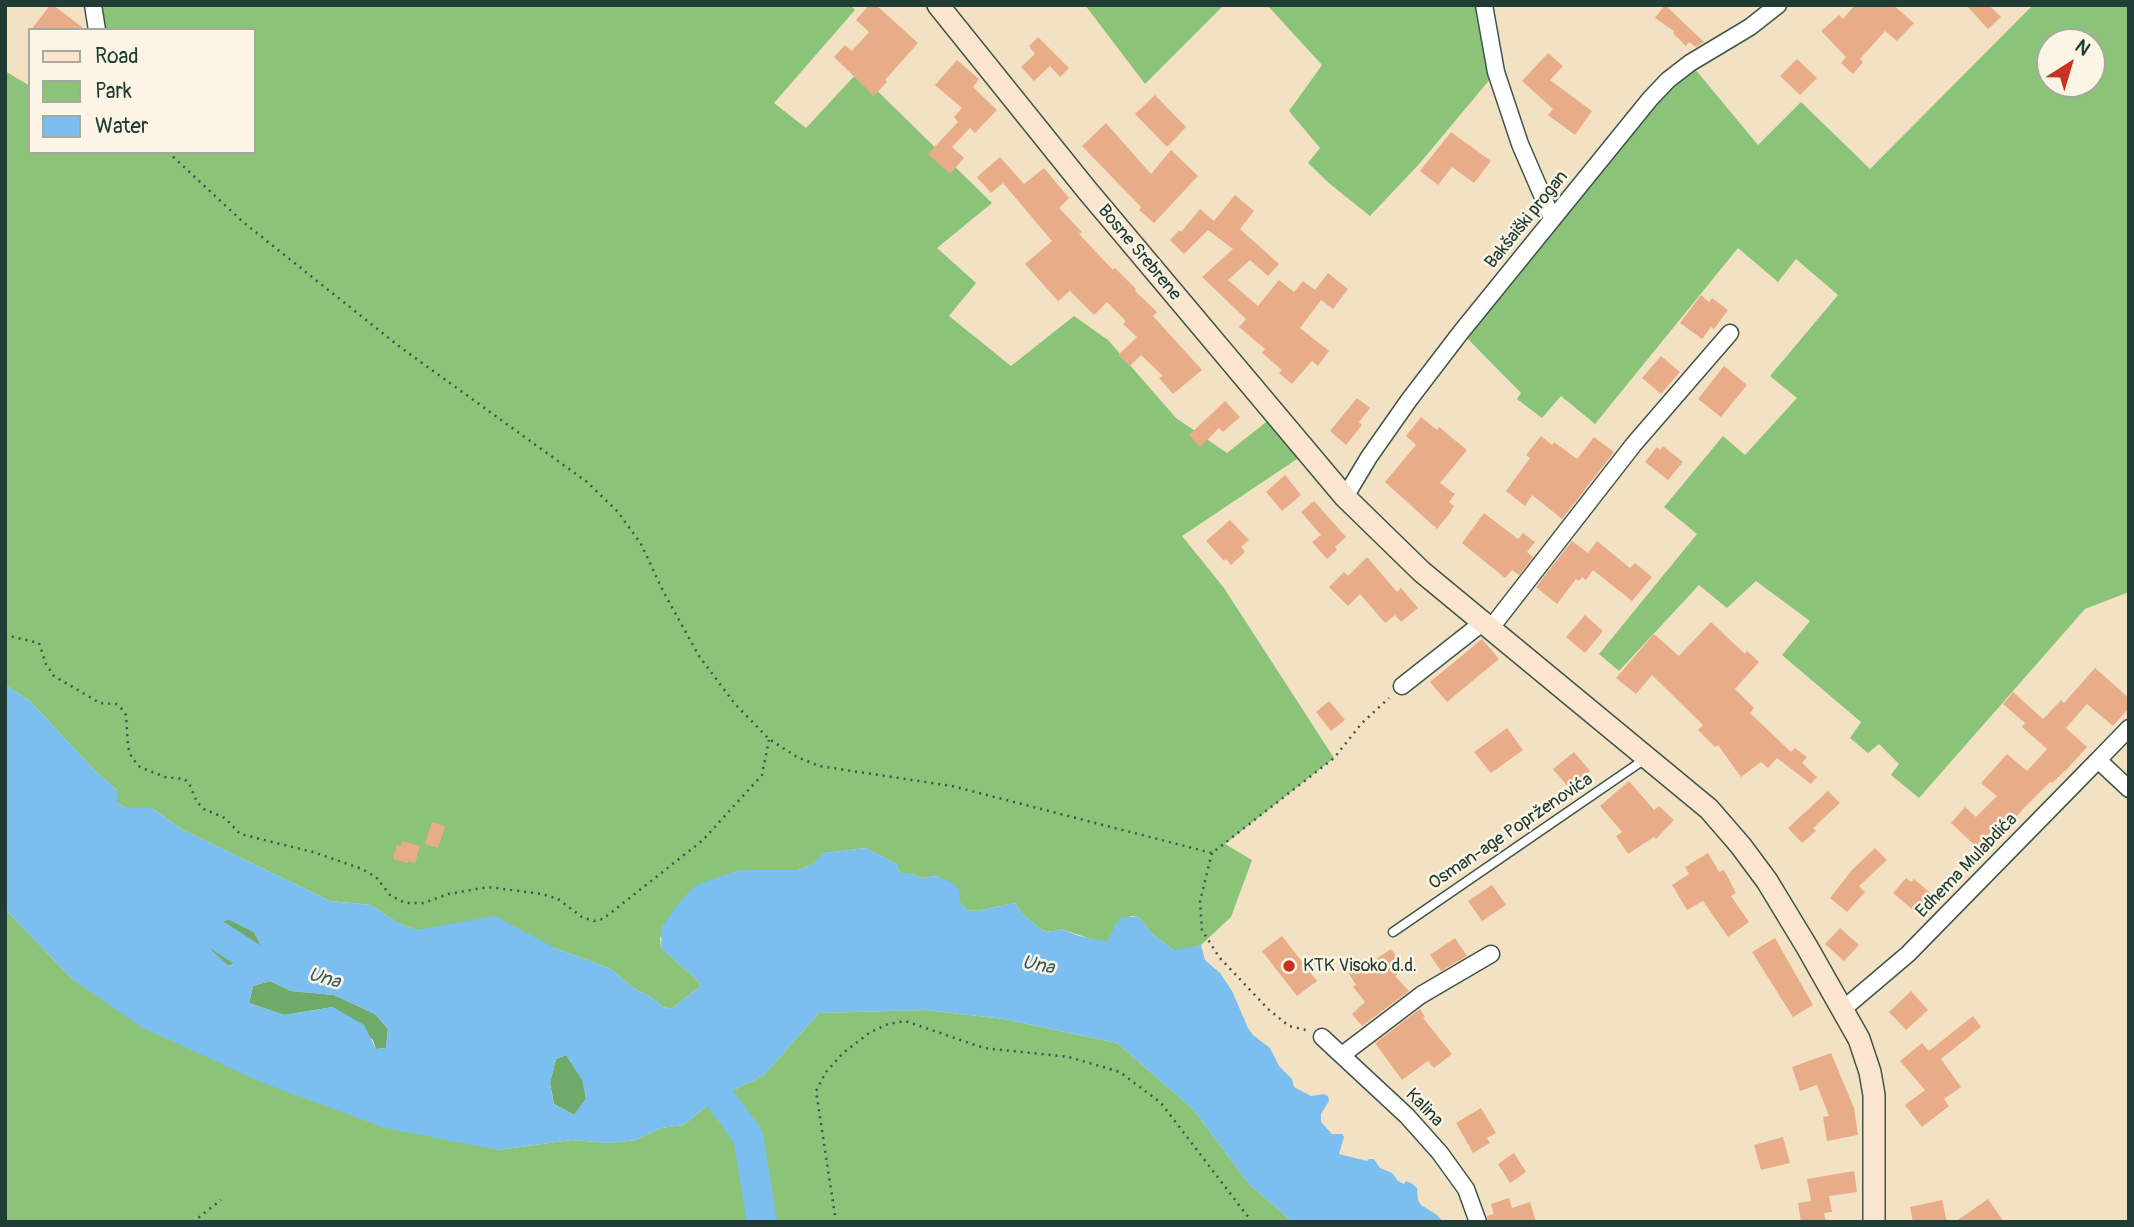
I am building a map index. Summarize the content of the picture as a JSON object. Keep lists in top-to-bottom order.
{
  "streets": {
    "street": [
      "Bakšaiški progan",
      "Bosne Srebrene",
      "Edhema Mulabdića",
      "Kalina"
    ],
    "lane": ["Osman-age Poprženovića"]
  },
  "crossings": [
    ["Bakšaiški progan", "Bosne Srebrene"],
    ["Bosne Srebrene", "Osman-age Poprženovića"],
    ["Bosne Srebrene", "Edhema Mulabdića"]
  ],
  "water": ["Una"],
  "places": ["KTK Visoko d.d."],
  "legend": ["Road", "Park", "Water"],
  "north": "top right"
}
